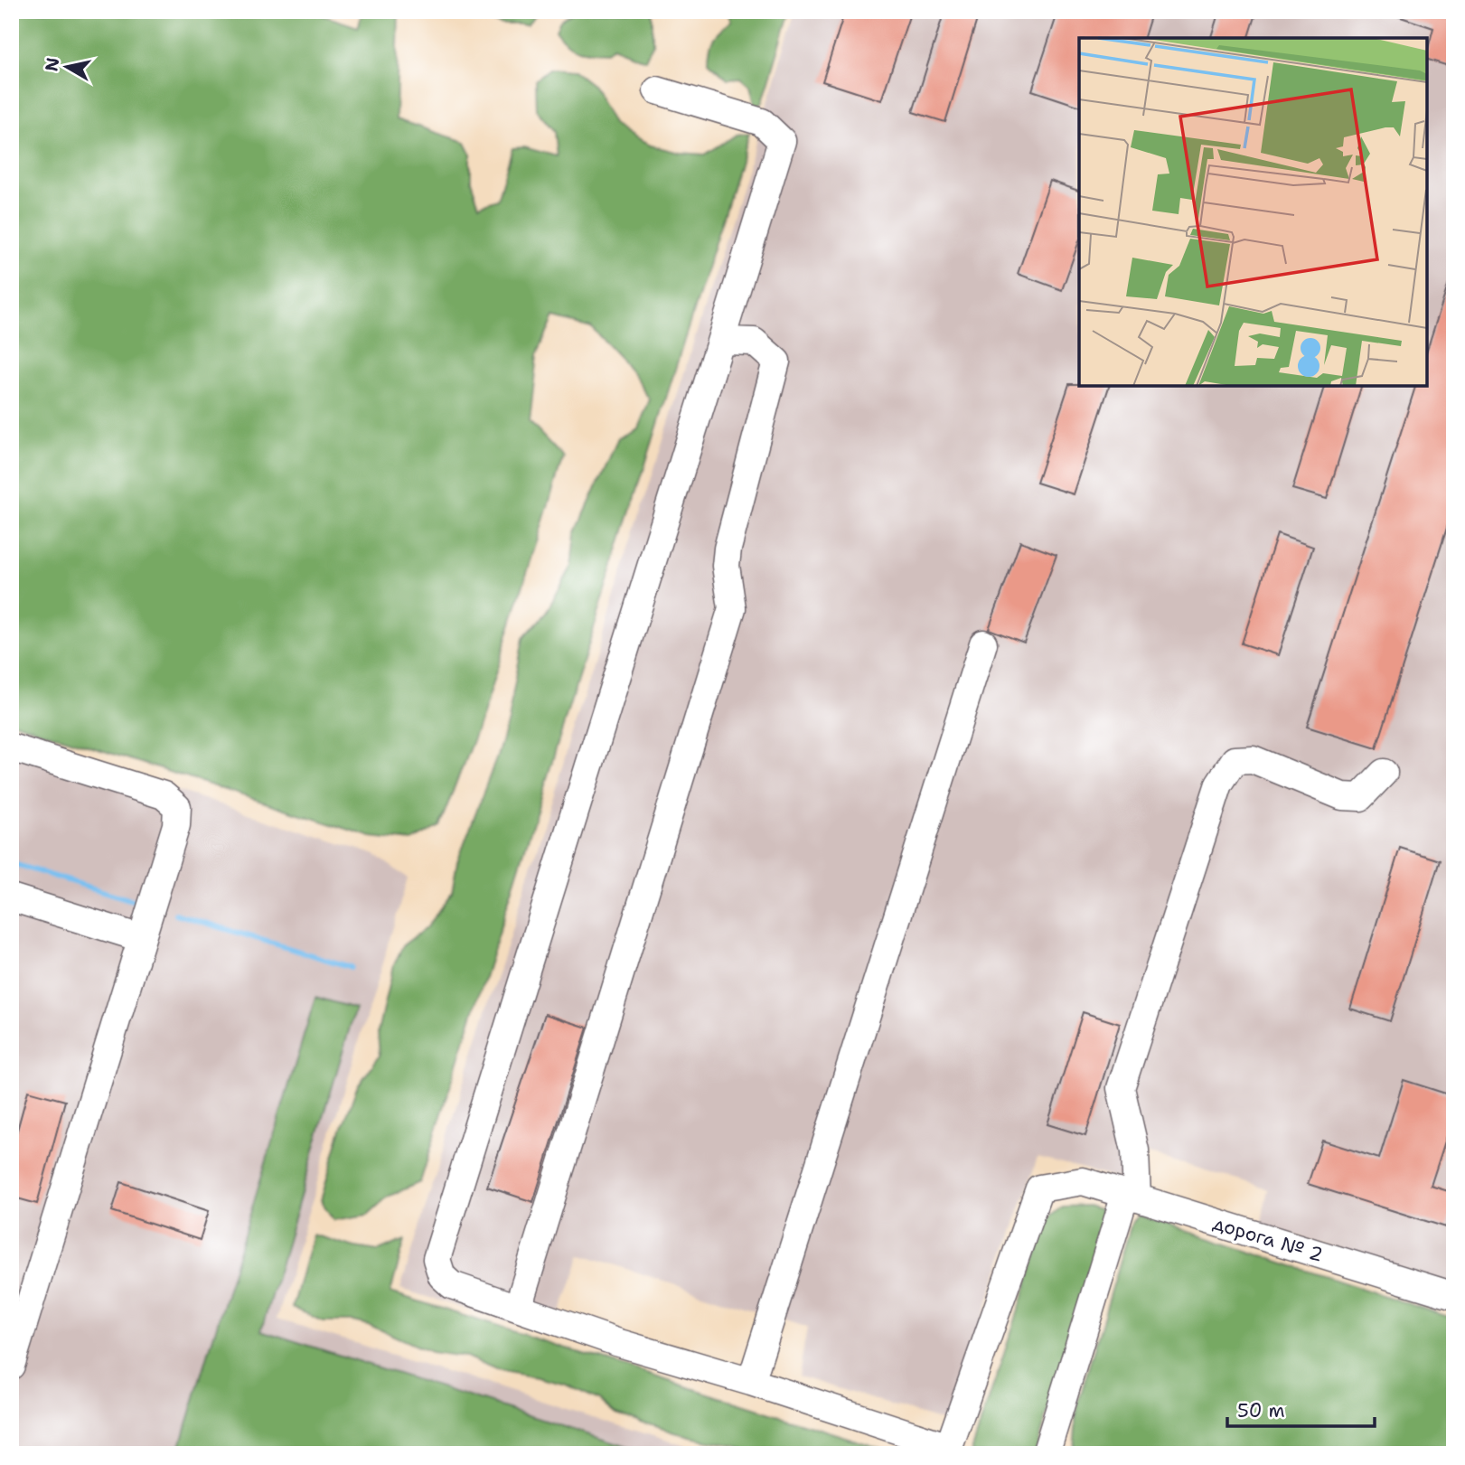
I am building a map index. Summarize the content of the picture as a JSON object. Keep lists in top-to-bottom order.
{
  "streets": {
    "street": ["дорога № 2"]
  },
  "scale_bar": "50 m",
  "north": "left"
}
